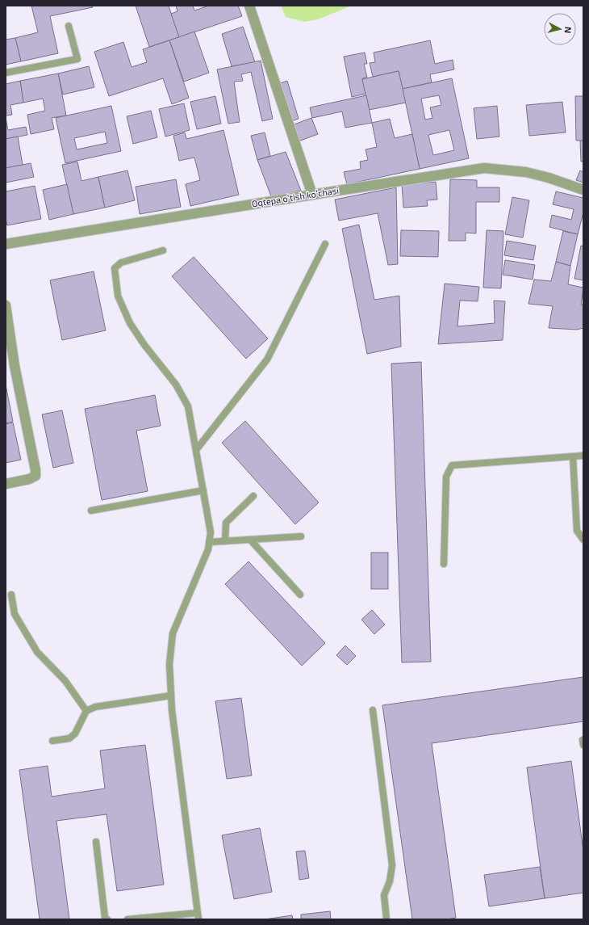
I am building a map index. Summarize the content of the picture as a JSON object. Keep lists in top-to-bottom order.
{
  "streets": {
    "street": ["Oqtepa oʻtish koʻchasi"]
  },
  "north": "right"
}
